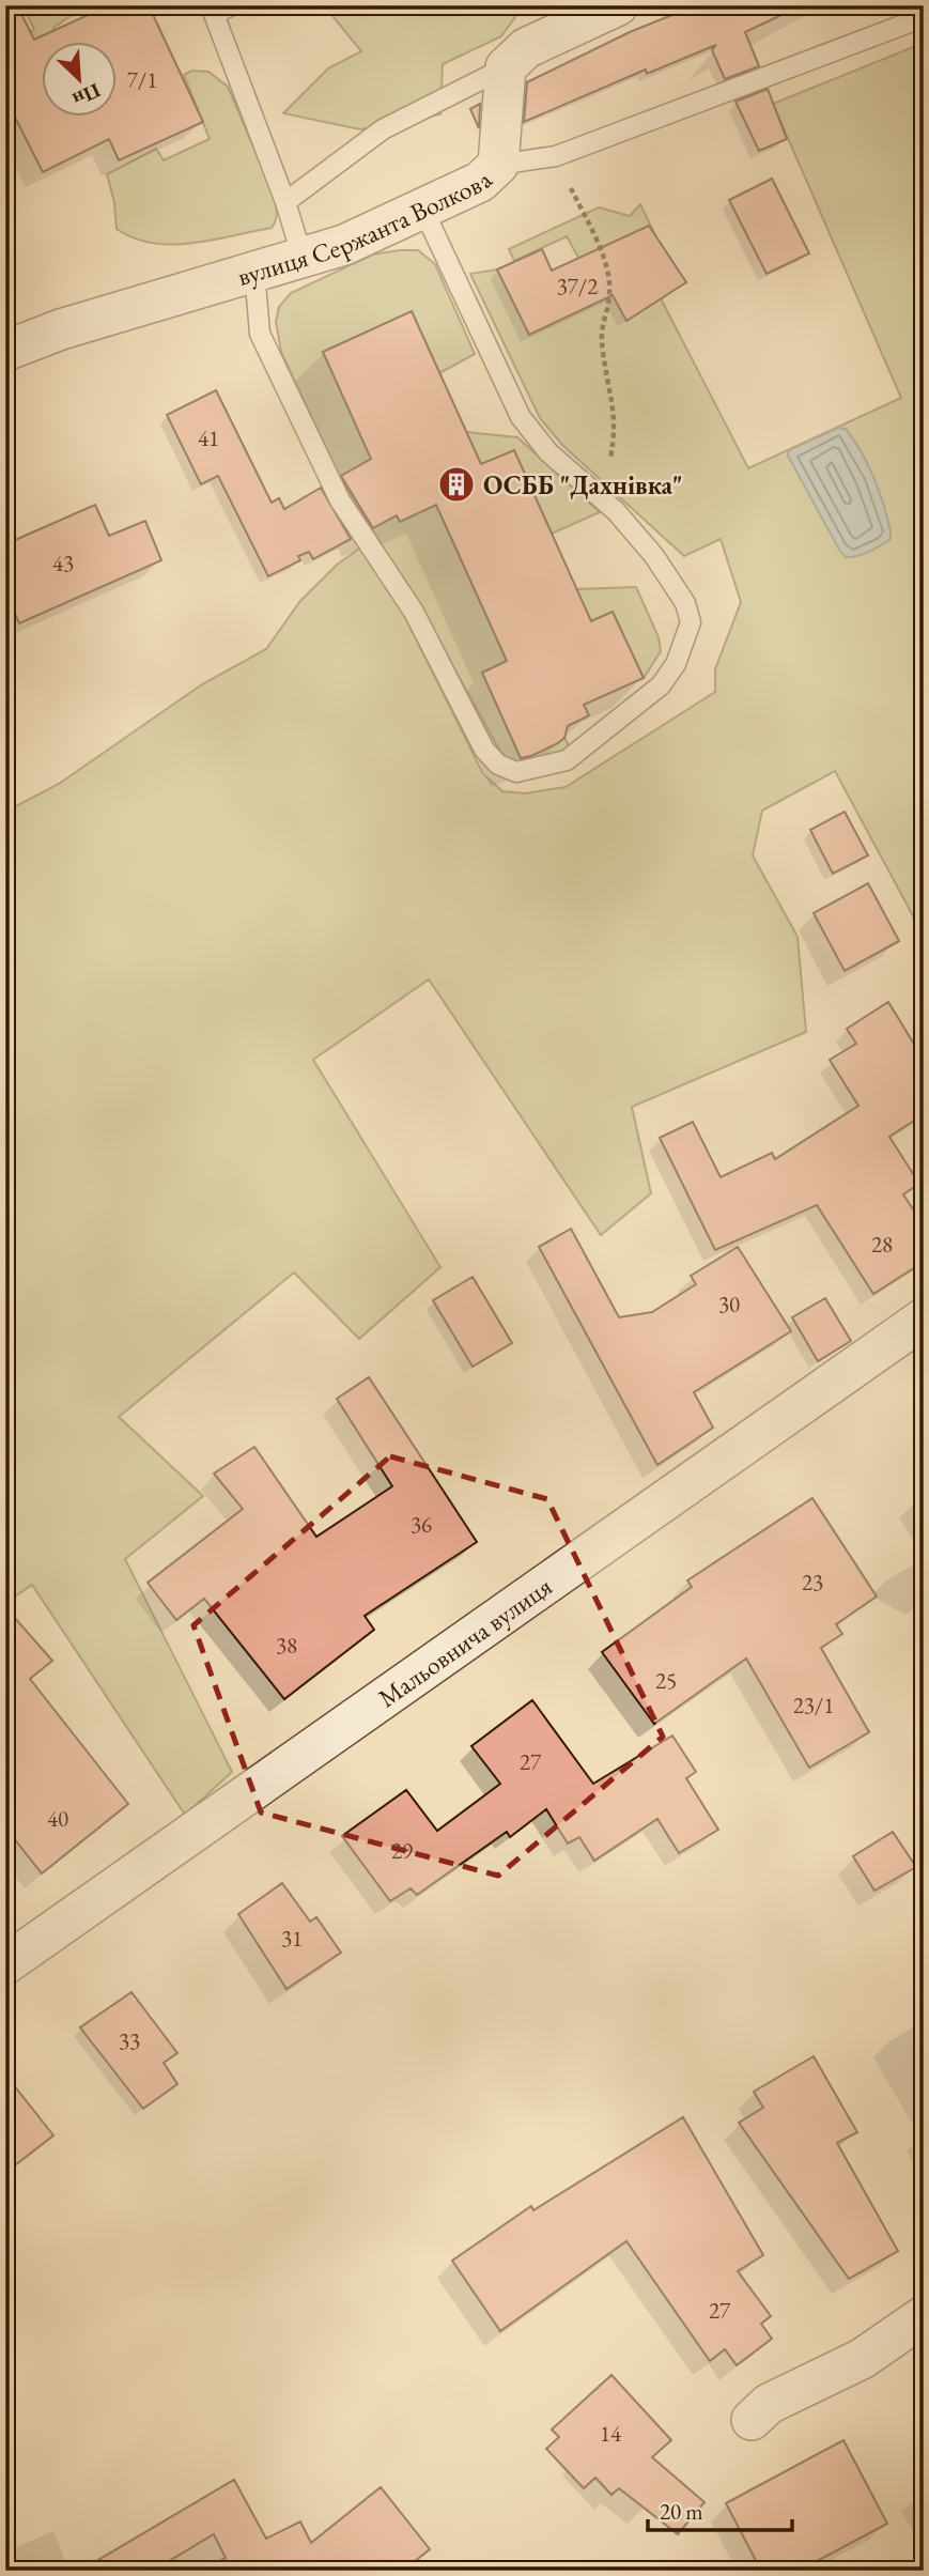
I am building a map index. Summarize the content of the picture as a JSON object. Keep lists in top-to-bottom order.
{
  "streets": {
    "street": ["вулиця Сержанта Волкова", "Мальовнича вулиця"]
  },
  "places": {
    "building": ["ОСББ \"Дахнівка\""]
  },
  "house_numbers": [
    "7/1",
    "37/2",
    "41",
    "43",
    "28",
    "30",
    "36",
    "23",
    "38",
    "25",
    "23/1",
    "27",
    "40",
    "29",
    "31",
    "33",
    "27",
    "14"
  ],
  "scale_bar": "20 m",
  "north": "bottom right"
}
